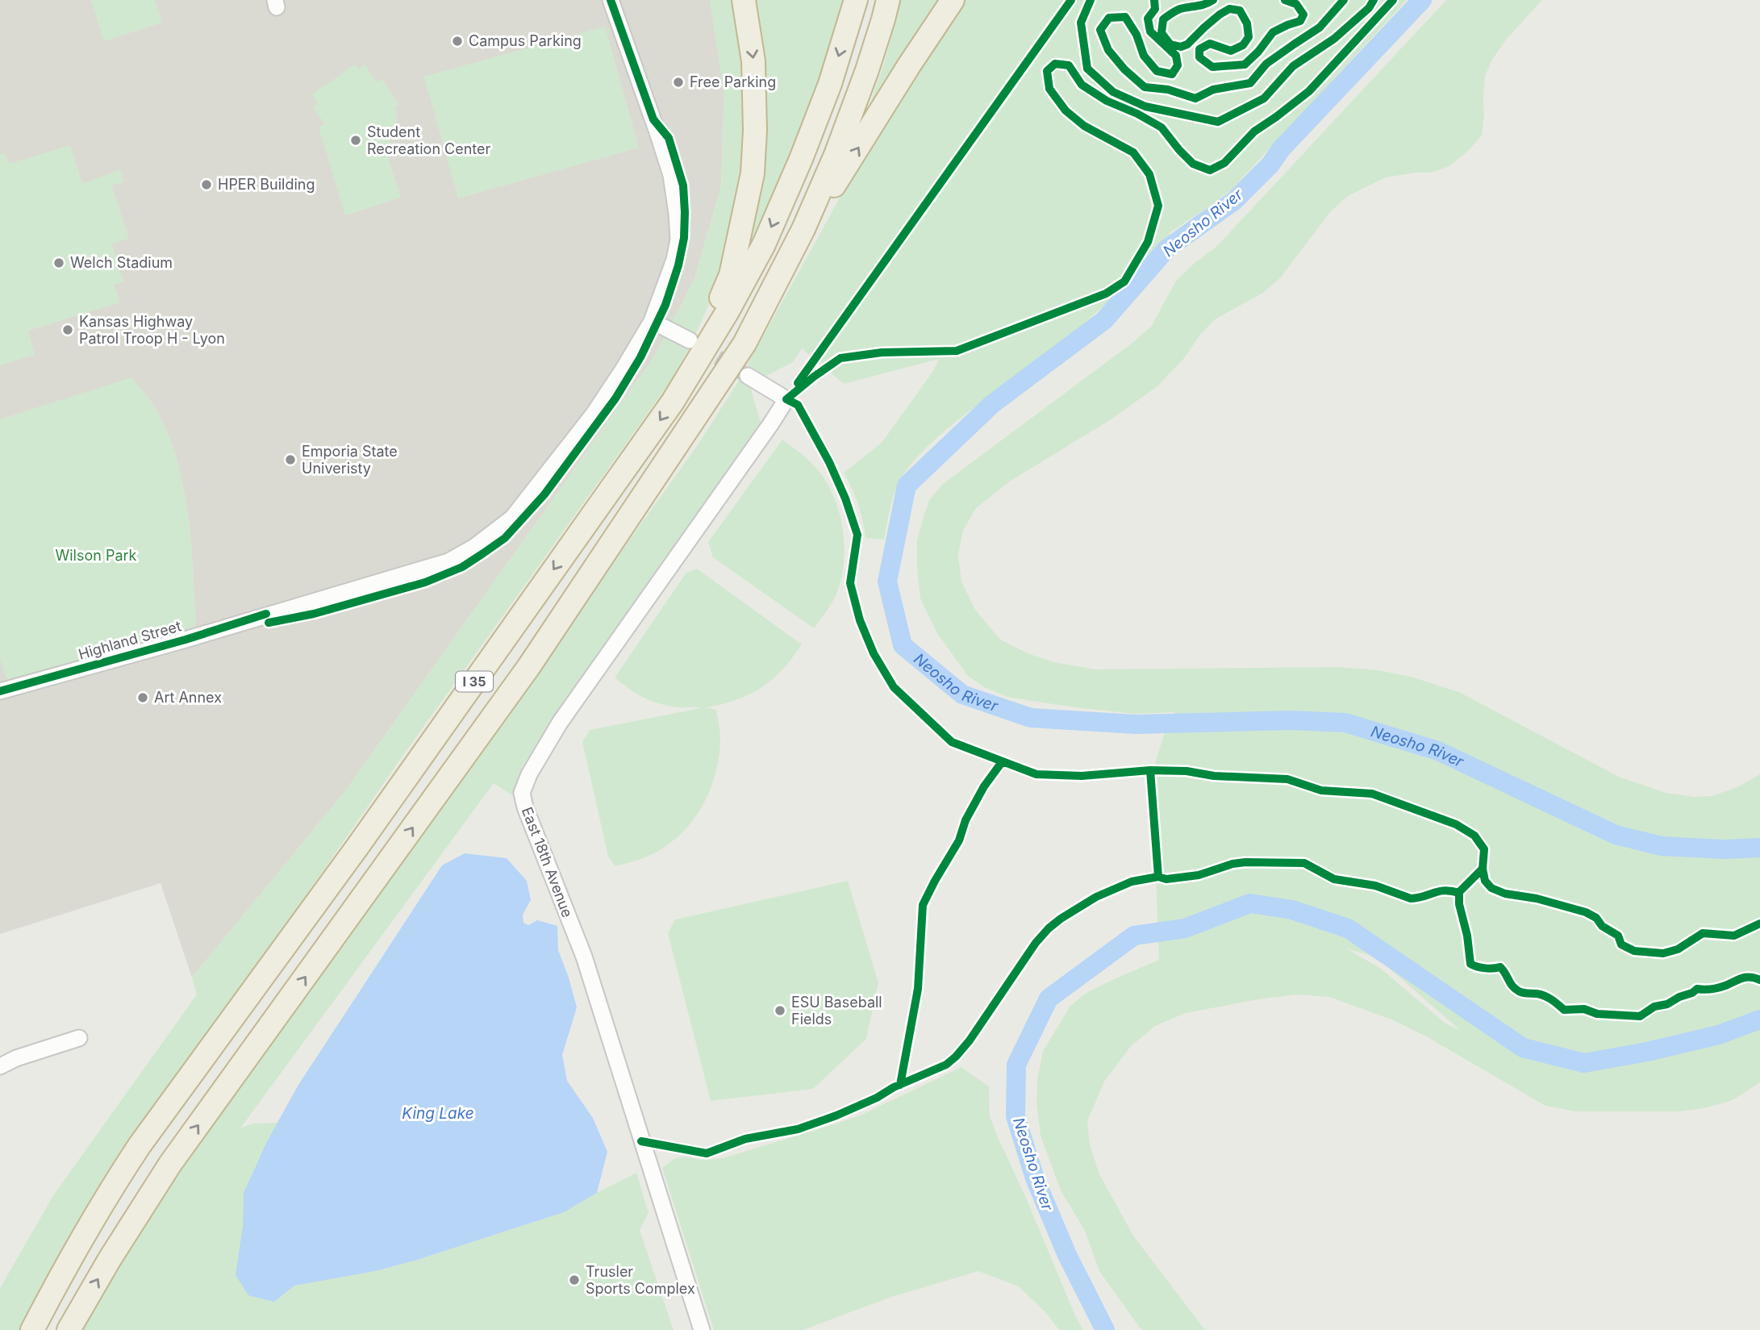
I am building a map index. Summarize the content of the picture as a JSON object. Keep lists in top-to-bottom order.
{
  "streets": {
    "highway": ["I 35"],
    "street": ["Highland Street", "East 18th Avenue"]
  },
  "water": ["Neosho River", "King Lake"],
  "parks": ["Wilson Park"],
  "places": [
    "Campus Parking",
    "Free Parking",
    "Student Recreation Center",
    "HPER Building",
    "Welch Stadium",
    "Kansas Highway Patrol Troop H - Lyon",
    "Emporia State Univeristy",
    "Art Annex",
    "ESU Baseball Fields",
    "Trusler Sports Complex"
  ]
}
